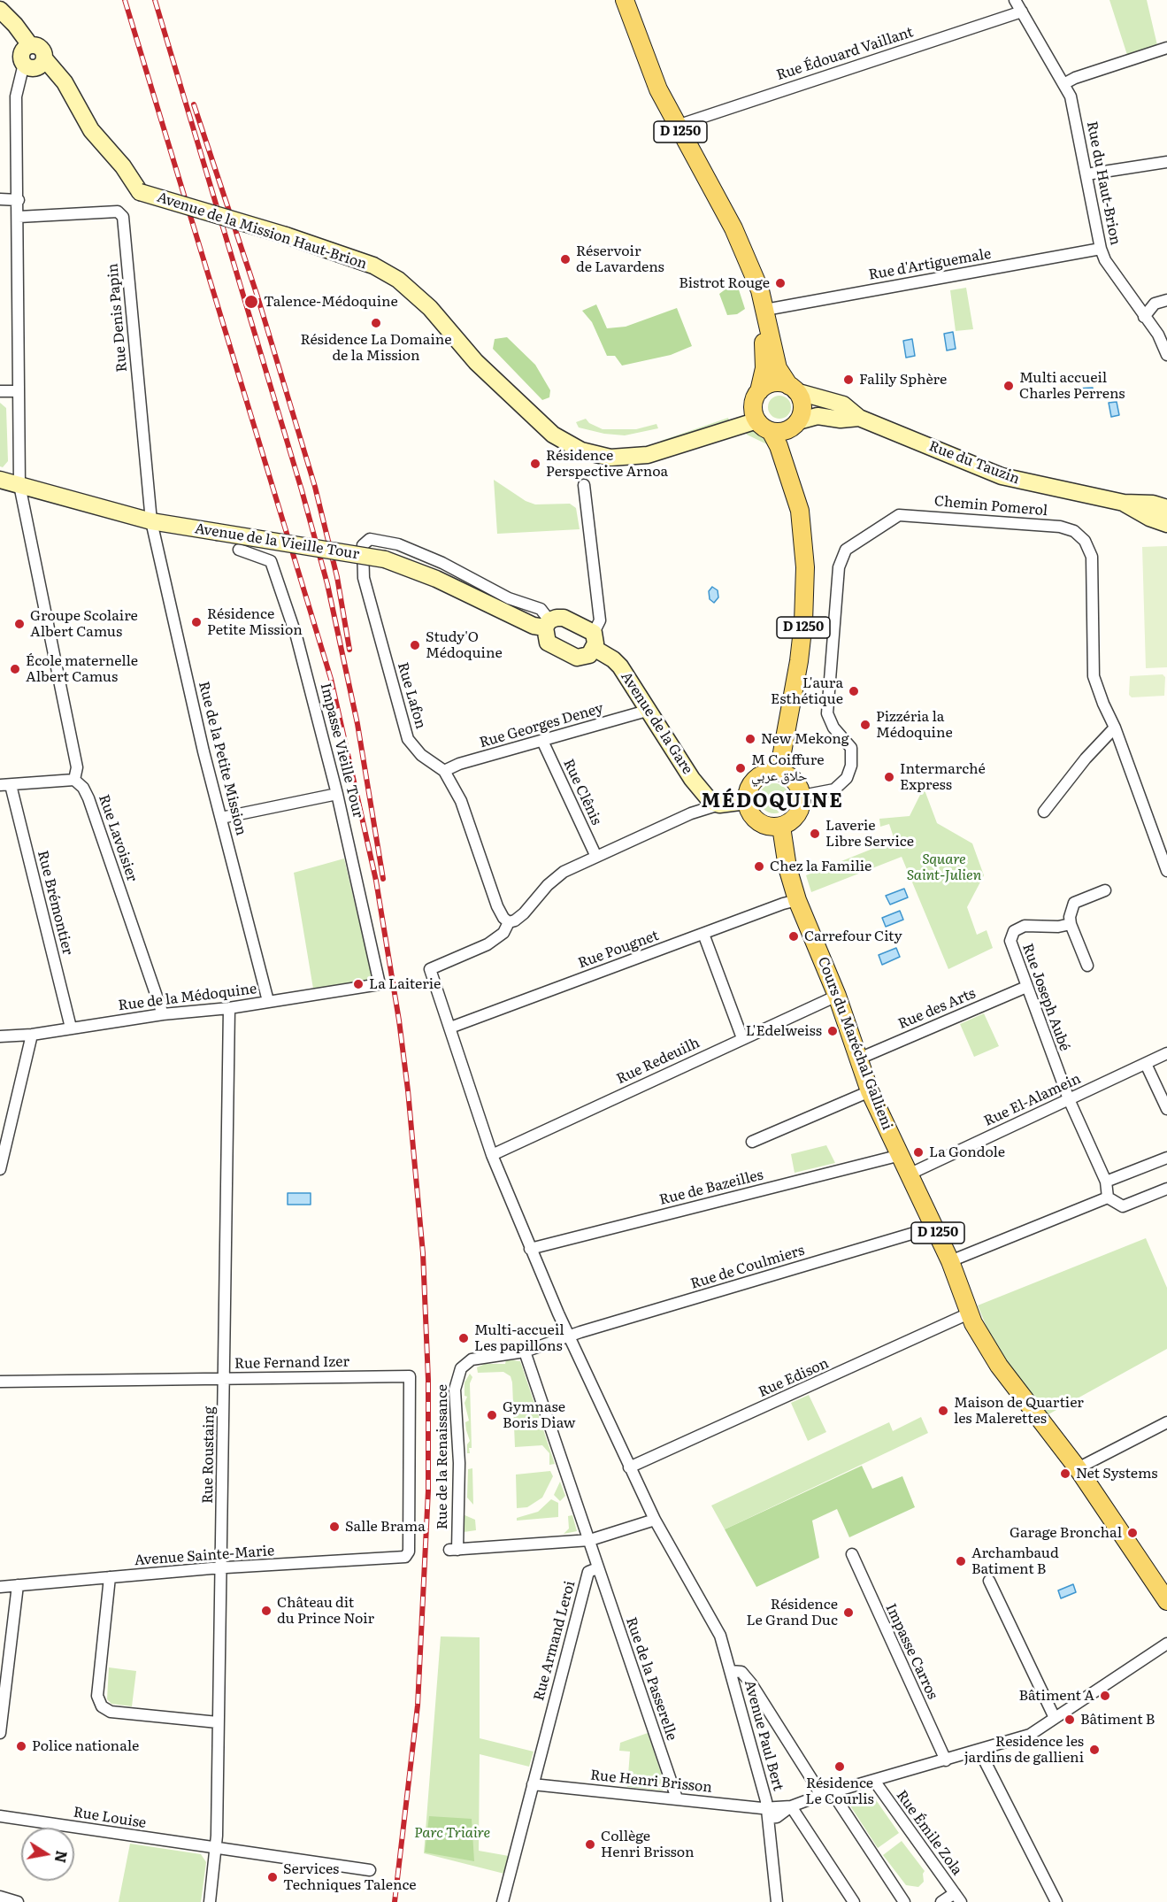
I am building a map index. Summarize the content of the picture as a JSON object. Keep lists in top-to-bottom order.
{
  "streets": {
    "main road": ["D 1250", "Cours du Maréchal Gallieni"],
    "street": [
      "Rue Édouard Vaillant",
      "Rue du Haut-Brion",
      "Avenue de la Mission Haut-Brion",
      "Rue d'Artiguemale",
      "Rue Denis Papin",
      "Rue du Tauzin",
      "Chemin Pomerol",
      "Avenue de la Vieille Tour",
      "Rue Lafon",
      "Avenue de la Gare",
      "Rue Georges Deney",
      "Impasse Vieille Tour",
      "Rue de la Petite Mission",
      "Rue Clênis",
      "Rue Lavoisier",
      "Rue Brémontier",
      "Rue Pougnet",
      "Rue de la Médoquine",
      "Rue Joseph Aubé",
      "Rue des Arts",
      "Rue Redeuilh",
      "Rue El-Alamein",
      "Rue de Bazeilles",
      "Rue de Coulmiers",
      "Rue Fernand Izer",
      "Rue Edison",
      "Rue Roustaing",
      "Rue de la Renaissance",
      "Avenue Sainte-Marie",
      "Rue Armand Leroi",
      "Impasse Carros",
      "Rue de la Passerelle",
      "Avenue Paul Bert",
      "Rue Henri Brisson",
      "Rue Louise",
      "Rue Émile Zola"
    ]
  },
  "crossings": [
    ["Rue Édouard Vaillant", "D 1250"],
    ["Rue Édouard Vaillant", "Rue du Haut-Brion"],
    ["D 1250", "Avenue de la Mission Haut-Brion"],
    ["D 1250", "Rue d'Artiguemale"],
    ["D 1250", "Rue du Tauzin"],
    ["D 1250", "Chemin Pomerol"],
    ["D 1250", "Cours du Maréchal Gallieni"],
    ["Rue du Haut-Brion", "Rue d'Artiguemale"],
    ["Avenue de la Mission Haut-Brion", "Rue du Tauzin"],
    ["Rue Denis Papin", "Avenue de la Vieille Tour"],
    ["Rue Denis Papin", "Rue de la Petite Mission"],
    ["Chemin Pomerol", "Cours du Maréchal Gallieni"],
    ["Avenue de la Vieille Tour", "Rue Lafon"],
    ["Avenue de la Vieille Tour", "Avenue de la Gare"],
    ["Avenue de la Vieille Tour", "Rue de la Petite Mission"],
    ["Rue Lafon", "Avenue de la Gare"],
    ["Rue Lafon", "Rue Georges Deney"],
    ["Rue Lafon", "Avenue Paul Bert"],
    ["Avenue de la Gare", "Rue Georges Deney"],
    ["Rue Georges Deney", "Rue Clênis"],
    ["Impasse Vieille Tour", "Rue de la Médoquine"],
    ["Rue de la Petite Mission", "Rue de la Médoquine"],
    ["Rue Lavoisier", "Rue de la Médoquine"],
    ["Rue Brémontier", "Rue de la Médoquine"],
    ["Rue Pougnet", "Cours du Maréchal Gallieni"],
    ["Rue Pougnet", "Avenue Paul Bert"],
    ["Rue de la Médoquine", "Rue Roustaing"],
    ["Rue Joseph Aubé", "Rue des Arts"],
    ["Rue Joseph Aubé", "Rue El-Alamein"],
    ["Rue des Arts", "Cours du Maréchal Gallieni"],
    ["Cours du Maréchal Gallieni", "Rue Redeuilh"],
    ["Cours du Maréchal Gallieni", "Rue El-Alamein"],
    ["Cours du Maréchal Gallieni", "Rue de Bazeilles"],
    ["Cours du Maréchal Gallieni", "Rue de Coulmiers"],
    ["Cours du Maréchal Gallieni", "Rue Edison"],
    ["Rue Redeuilh", "Avenue Paul Bert"],
    ["Rue de Bazeilles", "Avenue Paul Bert"],
    ["Rue de Coulmiers", "Avenue Paul Bert"],
    ["Rue Fernand Izer", "Rue Roustaing"],
    ["Rue Fernand Izer", "Avenue Sainte-Marie"],
    ["Rue Edison", "Avenue Paul Bert"],
    ["Rue Roustaing", "Avenue Sainte-Marie"],
    ["Rue Roustaing", "Rue Louise"],
    ["Rue Armand Leroi", "Rue de la Passerelle"],
    ["Rue Armand Leroi", "Rue Henri Brisson"],
    ["Rue de la Passerelle", "Rue Henri Brisson"],
    ["Avenue Paul Bert", "Rue Henri Brisson"]
  ],
  "districts": ["MÉDOQUINE"],
  "parks": ["Square Saint-Julien", "Parc Triaire"],
  "places": [
    "Réservoir de Lavardens",
    "Bistrot Rouge",
    "Talence-Médoquine",
    "Résidence La Domaine de la Mission",
    "Falily Sphère",
    "Multi accueil Charles Perrens",
    "Résidence Perspective Arnoa",
    "Résidence Petite Mission",
    "Groupe Scolaire Albert Camus",
    "Study'O Médoquine",
    "École maternelle Albert Camus",
    "L'aura Esthétique",
    "Pizzéria la Médoquine",
    "New Mekong",
    "M Coiffure حلاق عربي",
    "Intermarché Express",
    "Laverie Libre Service",
    "Chez la Familie",
    "Carrefour City",
    "La Laiterie",
    "L'Edelweiss",
    "La Gondole",
    "Multi-accueil Les papillons",
    "Maison de Quartier les Malerettes",
    "Gymnase Boris Diaw",
    "Net Systems",
    "Salle Brama",
    "Garage Bronchal",
    "Archambaud Batiment B",
    "Château dit du Prince Noir",
    "Résidence Le Grand Duc",
    "Bâtiment A",
    "Bâtiment B",
    "Police nationale",
    "Residence les jardins de gallieni",
    "Résidence Le Courlis",
    "Collège Henri Brisson",
    "Services Techniques Talence"
  ],
  "north": "right"
}
